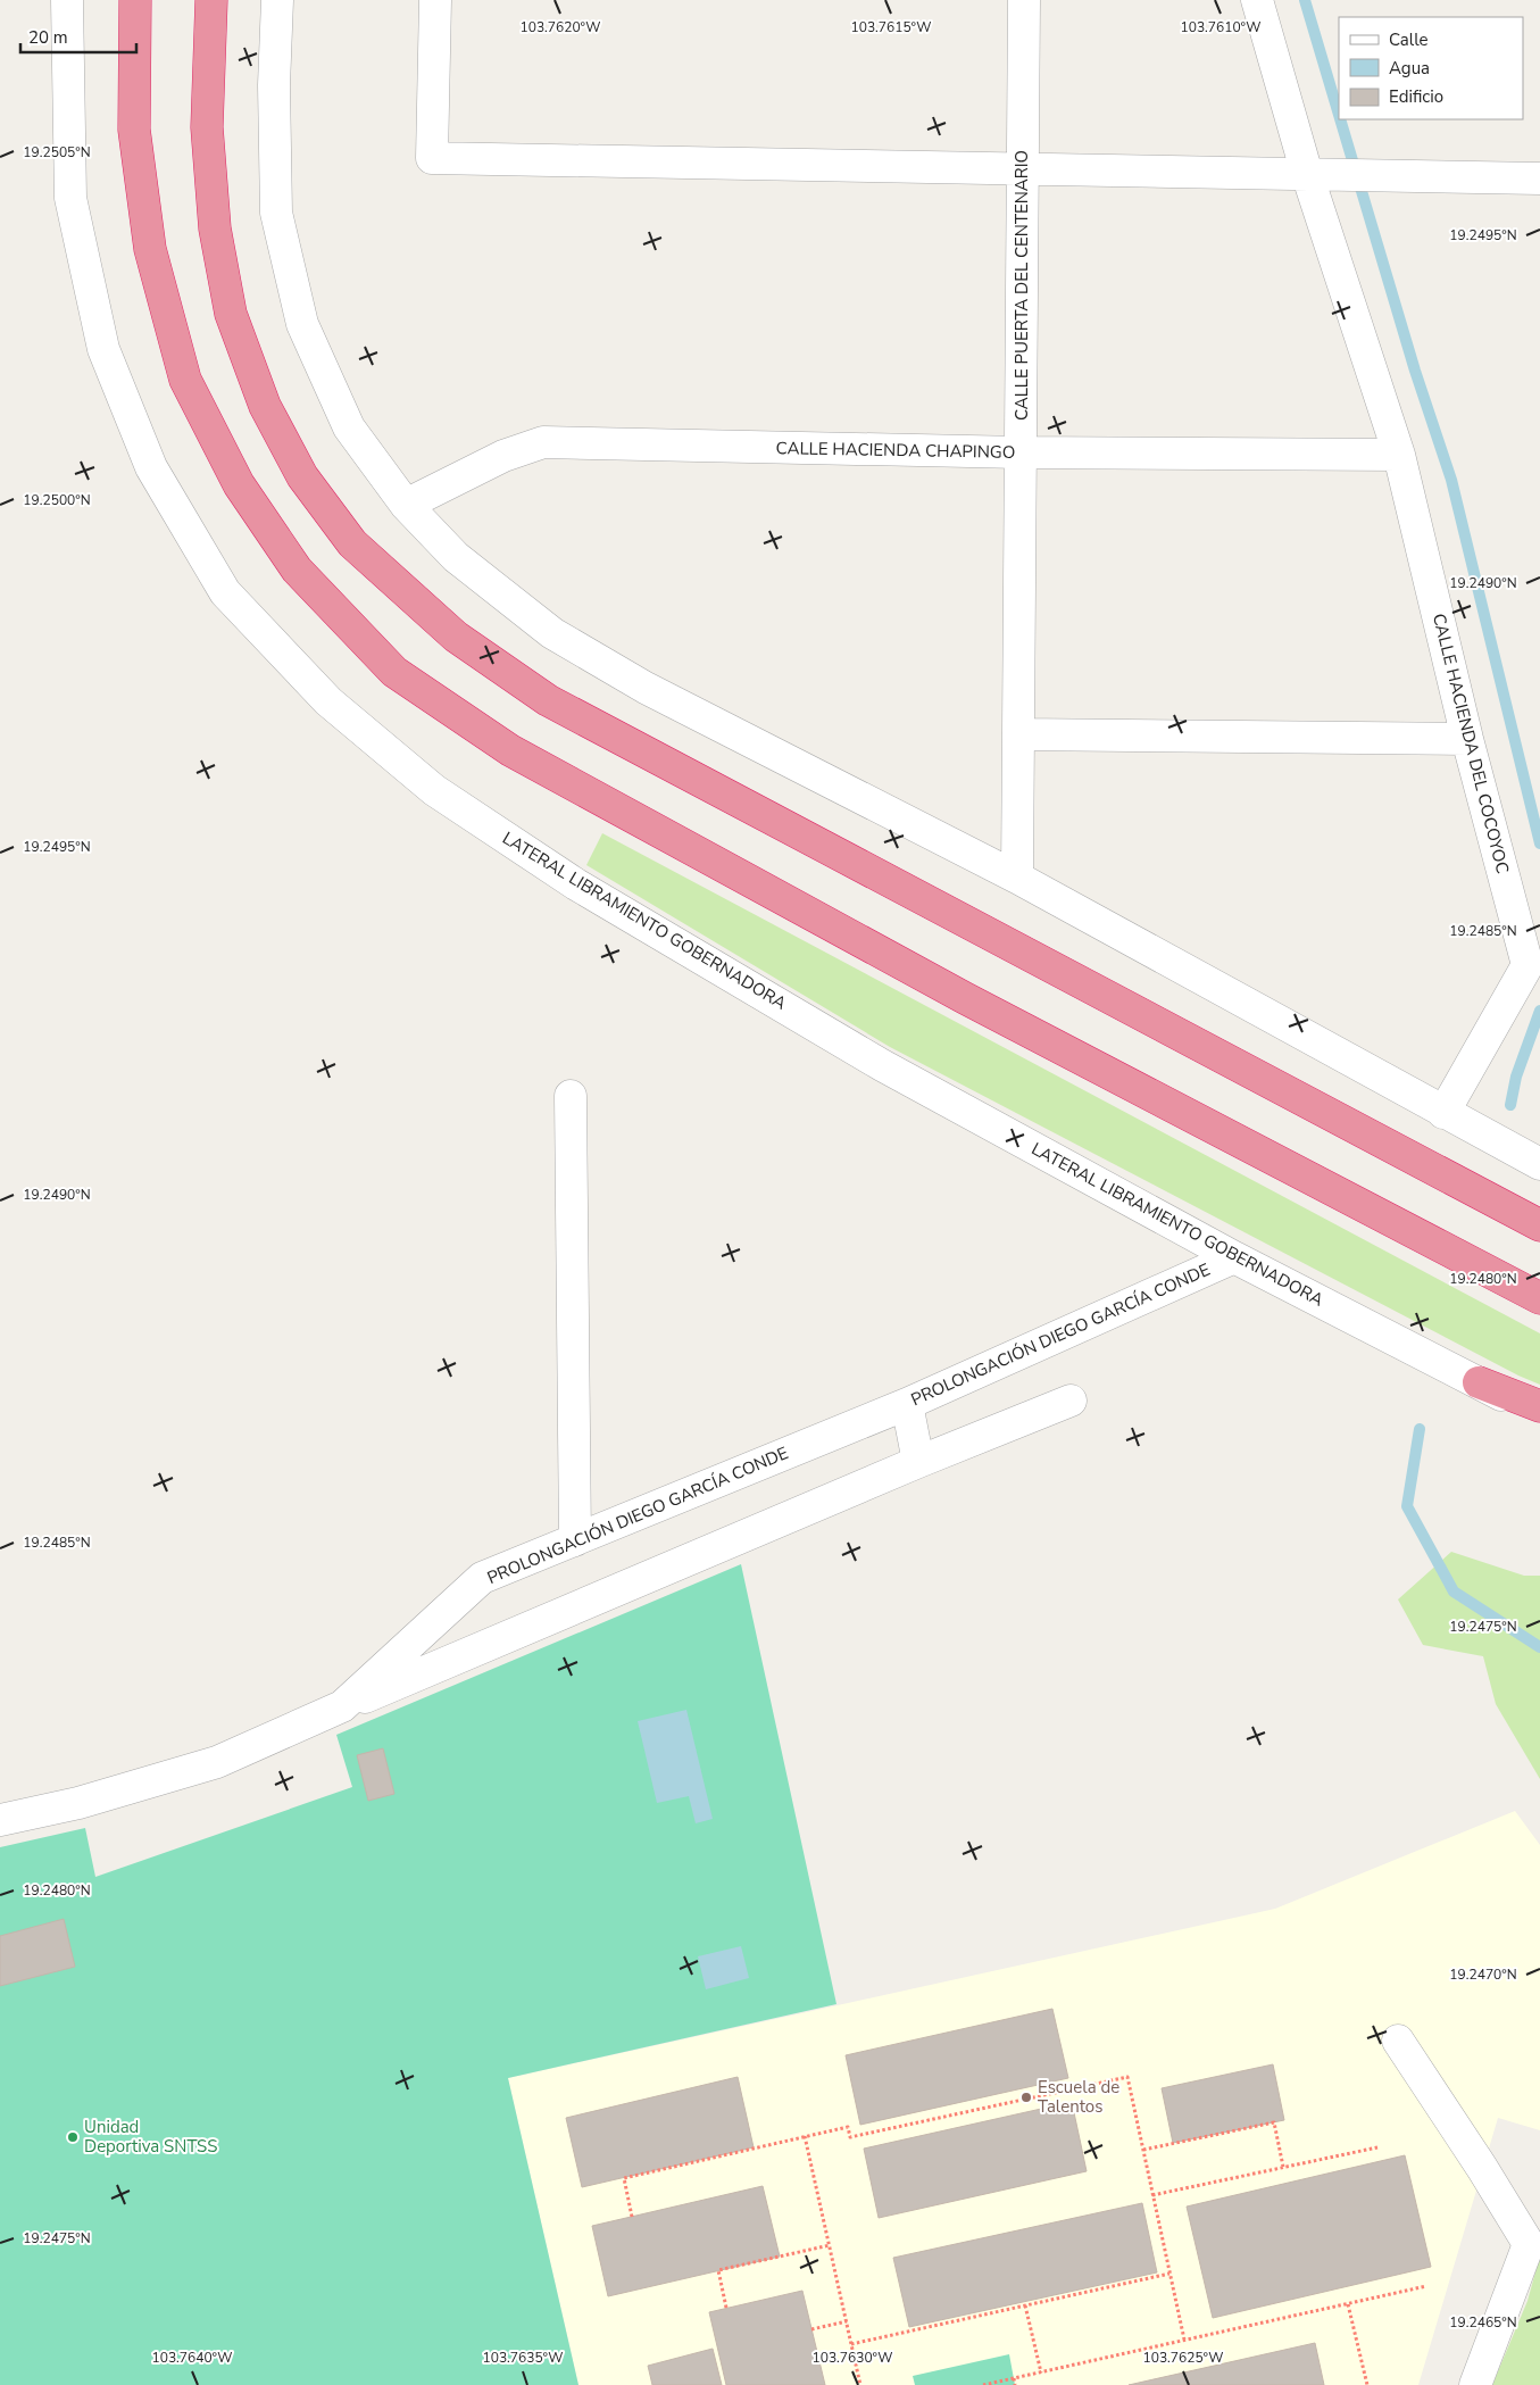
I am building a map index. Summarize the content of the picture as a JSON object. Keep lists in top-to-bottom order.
{
  "streets": {
    "street": [
      "CALLE PUERTA DEL CENTENARIO",
      "CALLE HACIENDA CHAPINGO",
      "CALLE HACIENDA DEL COCOYOC",
      "LATERAL LIBRAMIENTO GOBERNADORA",
      "PROLONGACIÓN DIEGO GARCÍA CONDE"
    ]
  },
  "crossings": [
    ["CALLE PUERTA DEL CENTENARIO", "CALLE HACIENDA CHAPINGO"],
    ["CALLE HACIENDA CHAPINGO", "CALLE HACIENDA DEL COCOYOC"],
    ["LATERAL LIBRAMIENTO GOBERNADORA", "PROLONGACIÓN DIEGO GARCÍA CONDE"]
  ],
  "places": ["Escuela de Talentos", "Unidad Deportiva SNTSS"],
  "legend": ["Calle", "Agua", "Edificio"],
  "scale_bar": "20 m",
  "coordinates": [
    "103.7620°W",
    "103.7615°W",
    "103.7610°W",
    "19.2505°N",
    "19.2495°N",
    "19.2500°N",
    "19.2490°N",
    "19.2485°N",
    "19.2480°N",
    "19.2475°N",
    "19.2470°N",
    "19.2465°N",
    "103.7640°W",
    "103.7635°W",
    "103.7630°W",
    "103.7625°W"
  ]
}
